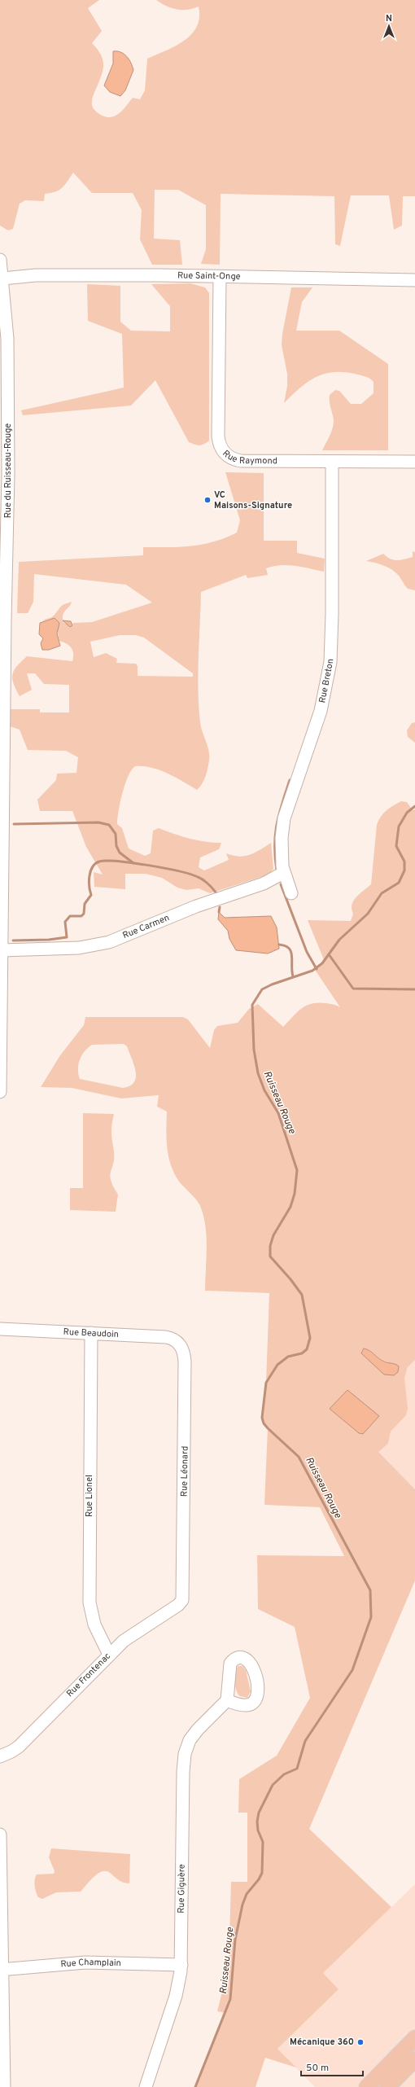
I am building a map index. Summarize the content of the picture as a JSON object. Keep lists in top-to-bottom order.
{
  "streets": {
    "street": [
      "Rue Saint-Onge",
      "Rue Raymond",
      "Rue du Ruisseau-Rouge",
      "Rue Breton",
      "Rue Carmen",
      "Rue Beaudoin",
      "Rue Léonard",
      "Rue Lionel",
      "Rue Frontenac",
      "Rue Giguère",
      "Rue Champlain"
    ]
  },
  "crossings": [
    ["Rue Saint-Onge", "Rue Raymond"],
    ["Rue Saint-Onge", "Rue du Ruisseau-Rouge"],
    ["Rue Raymond", "Rue Breton"],
    ["Rue du Ruisseau-Rouge", "Rue Carmen"],
    ["Rue Breton", "Rue Carmen"],
    ["Rue Beaudoin", "Rue Léonard"],
    ["Rue Beaudoin", "Rue Lionel"],
    ["Rue Léonard", "Rue Frontenac"],
    ["Rue Lionel", "Rue Frontenac"],
    ["Rue Giguère", "Rue Champlain"]
  ],
  "water": ["Ruisseau Rouge"],
  "places": ["VC Maisons-Signature", "Mécanique 360"],
  "scale_bar": "50 m",
  "north": "top"
}
